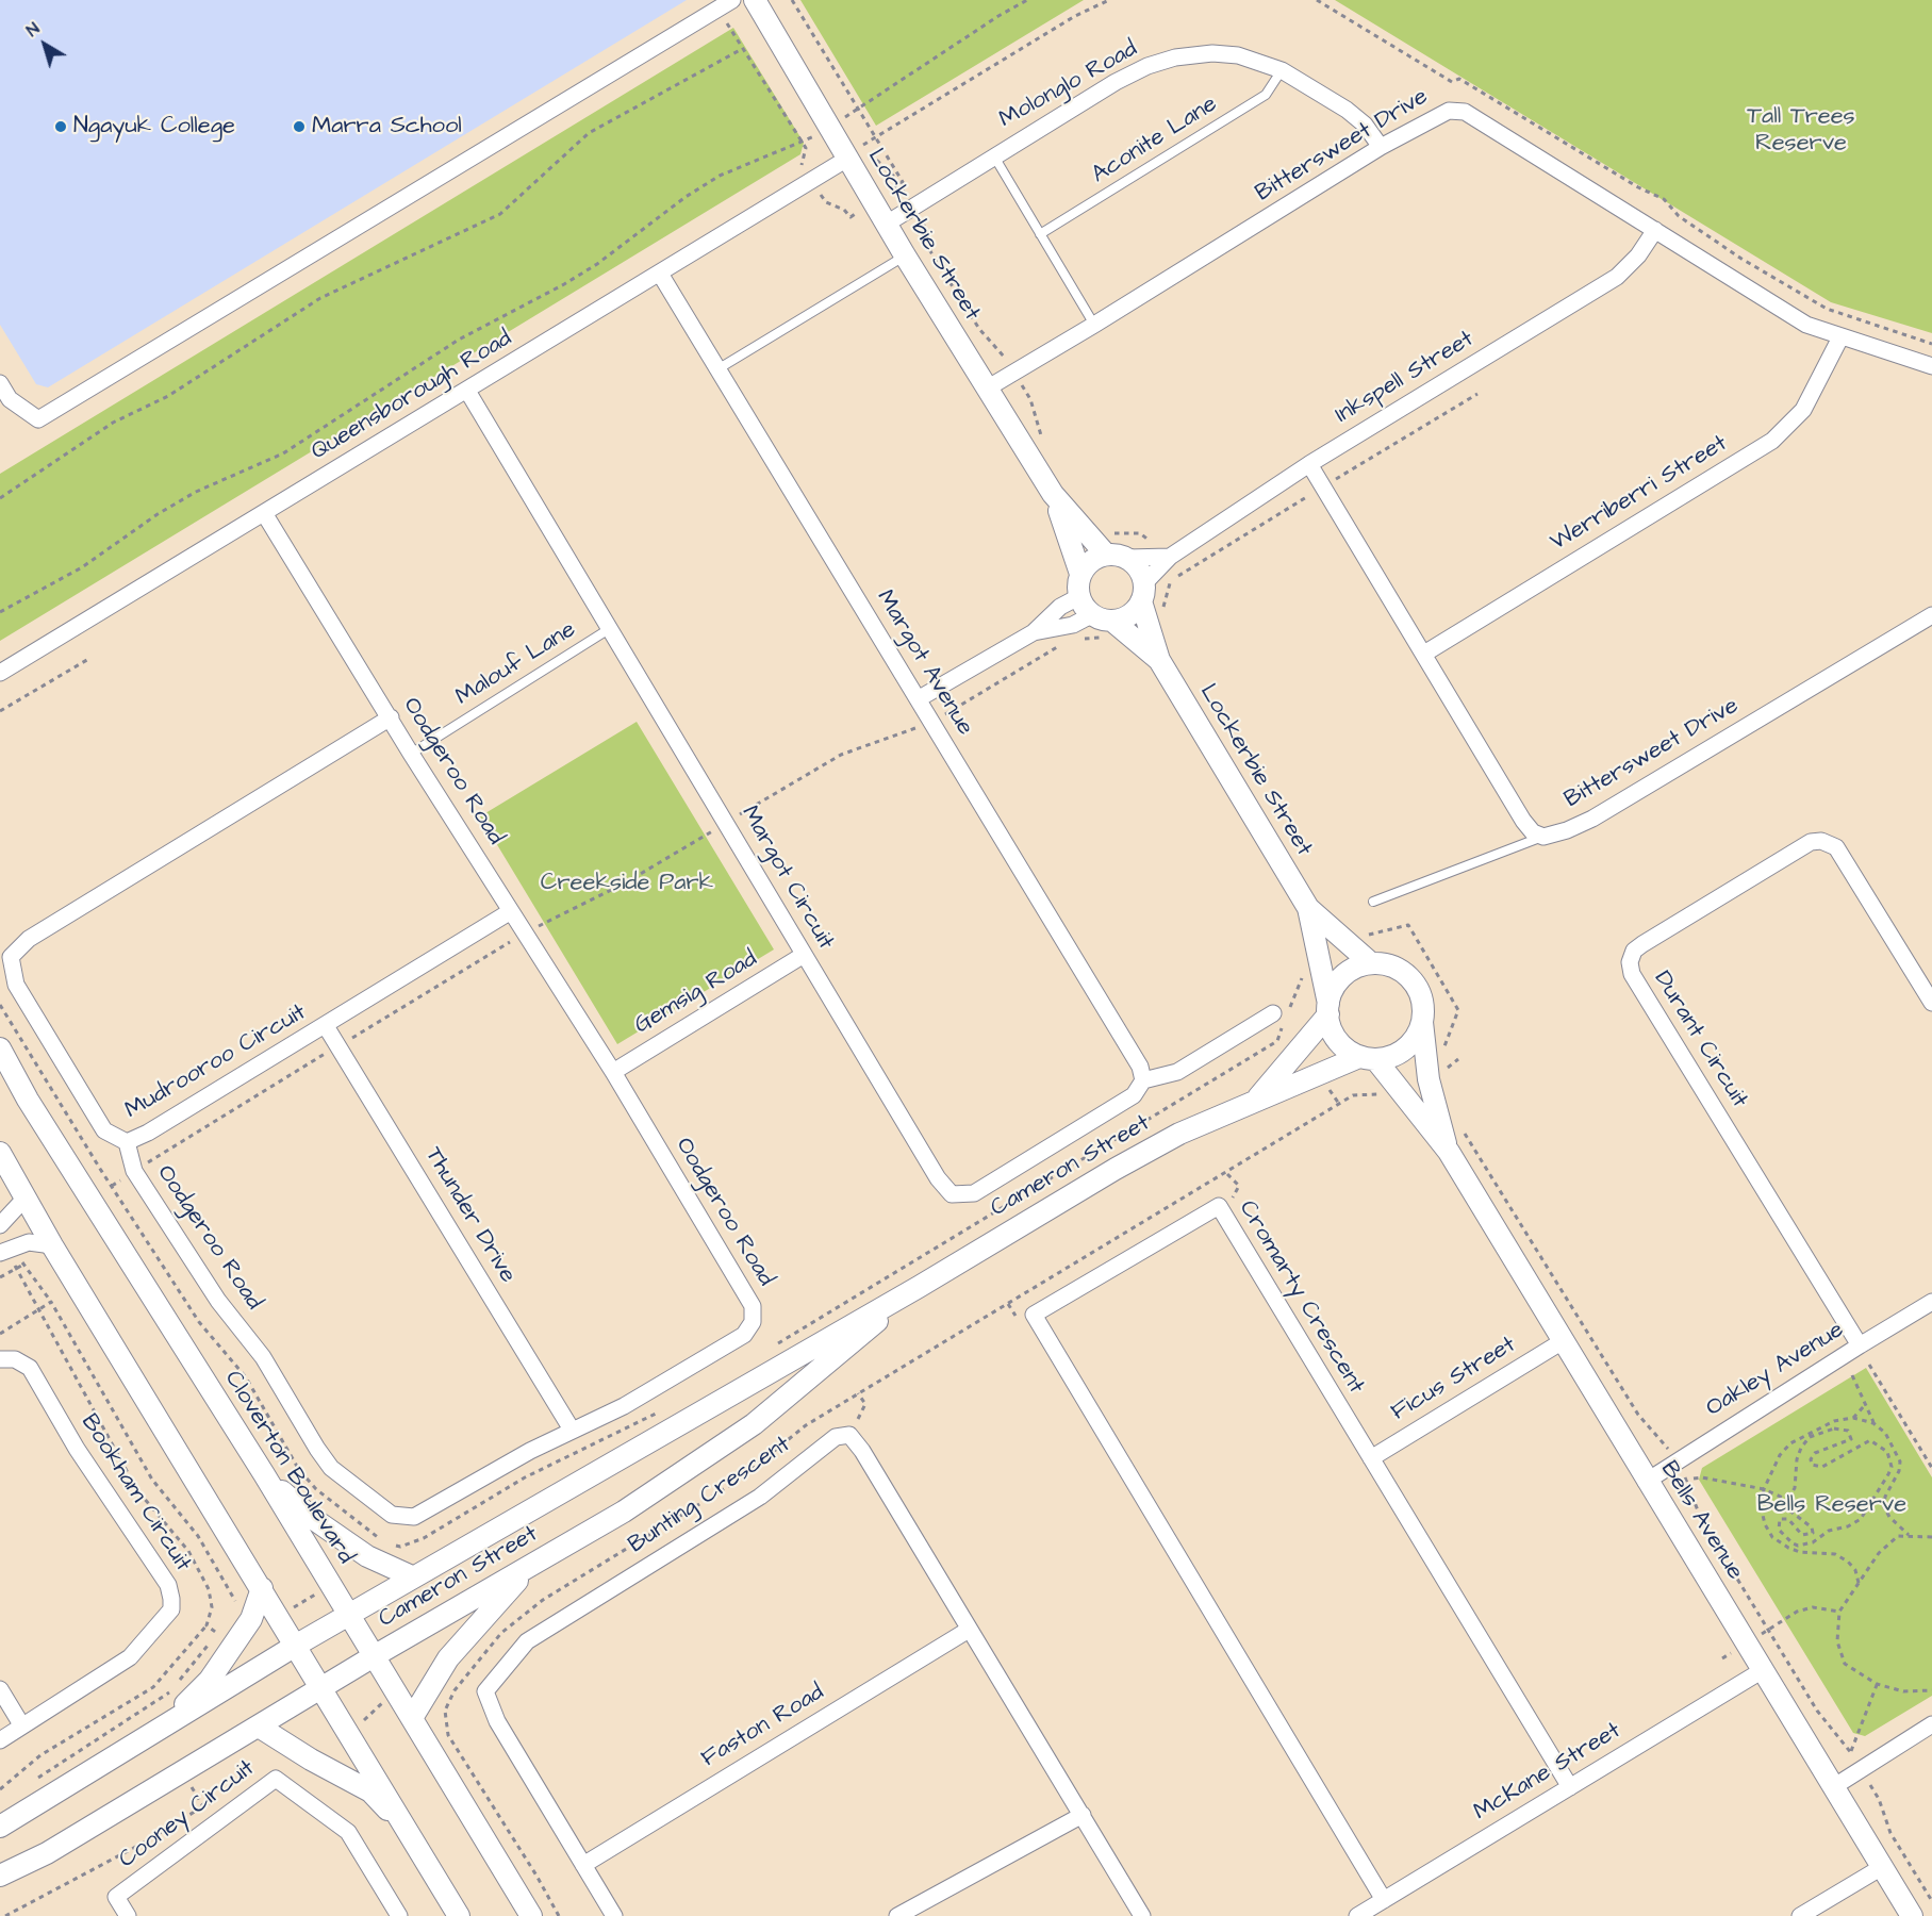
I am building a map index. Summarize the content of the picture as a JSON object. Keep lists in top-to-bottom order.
{
  "streets": {
    "street": [
      "Molonglo Road",
      "Bittersweet Drive",
      "Lockerbie Street",
      "Inkspell Street",
      "Queensborough Road",
      "Werriberri Street",
      "Margot Avenue",
      "Oodgeroo Road",
      "Margot Circuit",
      "Gemsig Road",
      "Durant Circuit",
      "Mudrooroo Circuit",
      "Cameron Street",
      "Thunder Drive",
      "Cromarty Crescent",
      "Oakley Avenue",
      "Ficus Street",
      "Cloverton Boulevard",
      "Bookham Circuit",
      "Bunting Crescent",
      "Bells Avenue",
      "Faston Road",
      "McKane Street",
      "Cooney Circuit"
    ],
    "lane": ["Aconite Lane", "Malouf Lane"]
  },
  "crossings": [
    ["Molonglo Road", "Aconite Lane"],
    ["Molonglo Road", "Bittersweet Drive"],
    ["Molonglo Road", "Lockerbie Street"],
    ["Bittersweet Drive", "Lockerbie Street"],
    ["Bittersweet Drive", "Inkspell Street"],
    ["Bittersweet Drive", "Werriberri Street"],
    ["Lockerbie Street", "Queensborough Road"],
    ["Queensborough Road", "Margot Avenue"],
    ["Queensborough Road", "Oodgeroo Road"],
    ["Queensborough Road", "Margot Circuit"],
    ["Margot Avenue", "Margot Circuit"],
    ["Malouf Lane", "Oodgeroo Road"],
    ["Malouf Lane", "Margot Circuit"],
    ["Oodgeroo Road", "Gemsig Road"],
    ["Oodgeroo Road", "Mudrooroo Circuit"],
    ["Oodgeroo Road", "Thunder Drive"],
    ["Margot Circuit", "Gemsig Road"],
    ["Durant Circuit", "Oakley Avenue"],
    ["Mudrooroo Circuit", "Thunder Drive"],
    ["Cameron Street", "Cloverton Boulevard"],
    ["Cromarty Crescent", "Ficus Street"],
    ["Cromarty Crescent", "McKane Street"],
    ["Oakley Avenue", "Bells Avenue"],
    ["Ficus Street", "Bells Avenue"],
    ["Bunting Crescent", "Faston Road"],
    ["Bells Avenue", "McKane Street"]
  ],
  "parks": ["Tall Trees Reserve", "Creekside Park", "Bells Reserve"],
  "places": ["Ngayuk College", "Marra School"],
  "north": "top left"
}
